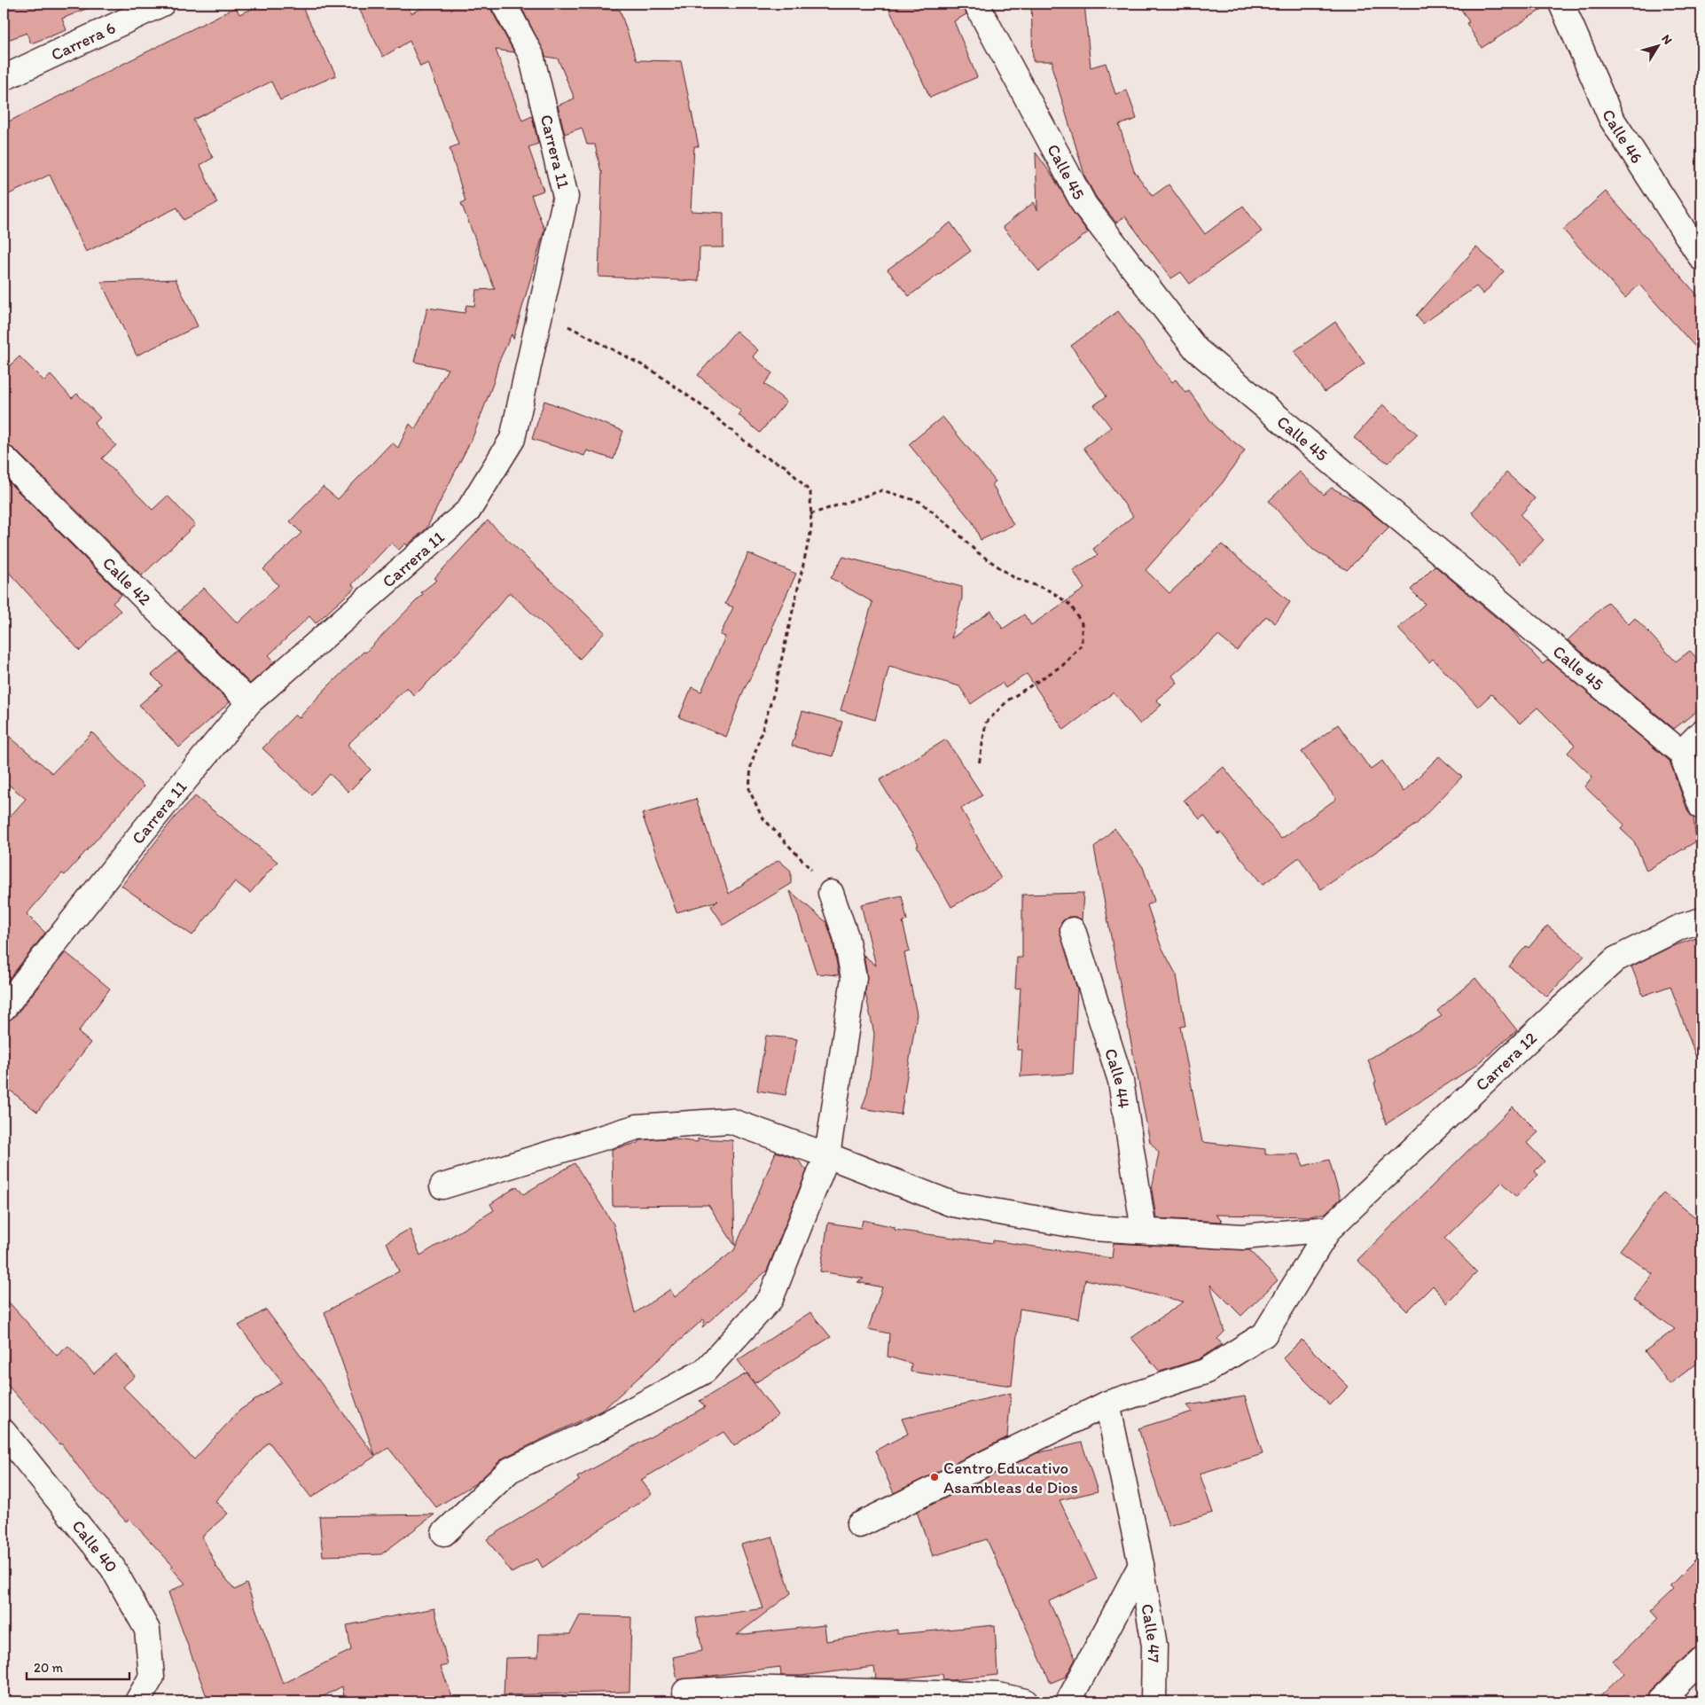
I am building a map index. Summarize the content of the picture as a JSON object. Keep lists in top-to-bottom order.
{
  "streets": {
    "street": [
      "Carrera 6",
      "Calle 46",
      "Carrera 11",
      "Calle 45",
      "Calle 42",
      "Carrera 12",
      "Calle 44",
      "Calle 40",
      "Calle 47"
    ]
  },
  "crossings": [
    ["Carrera 11", "Calle 42"],
    ["Carrera 12", "Calle 47"]
  ],
  "places": ["Centro Educativo Asambleas de Dios"],
  "scale_bar": "20 m",
  "north": "top right"
}
